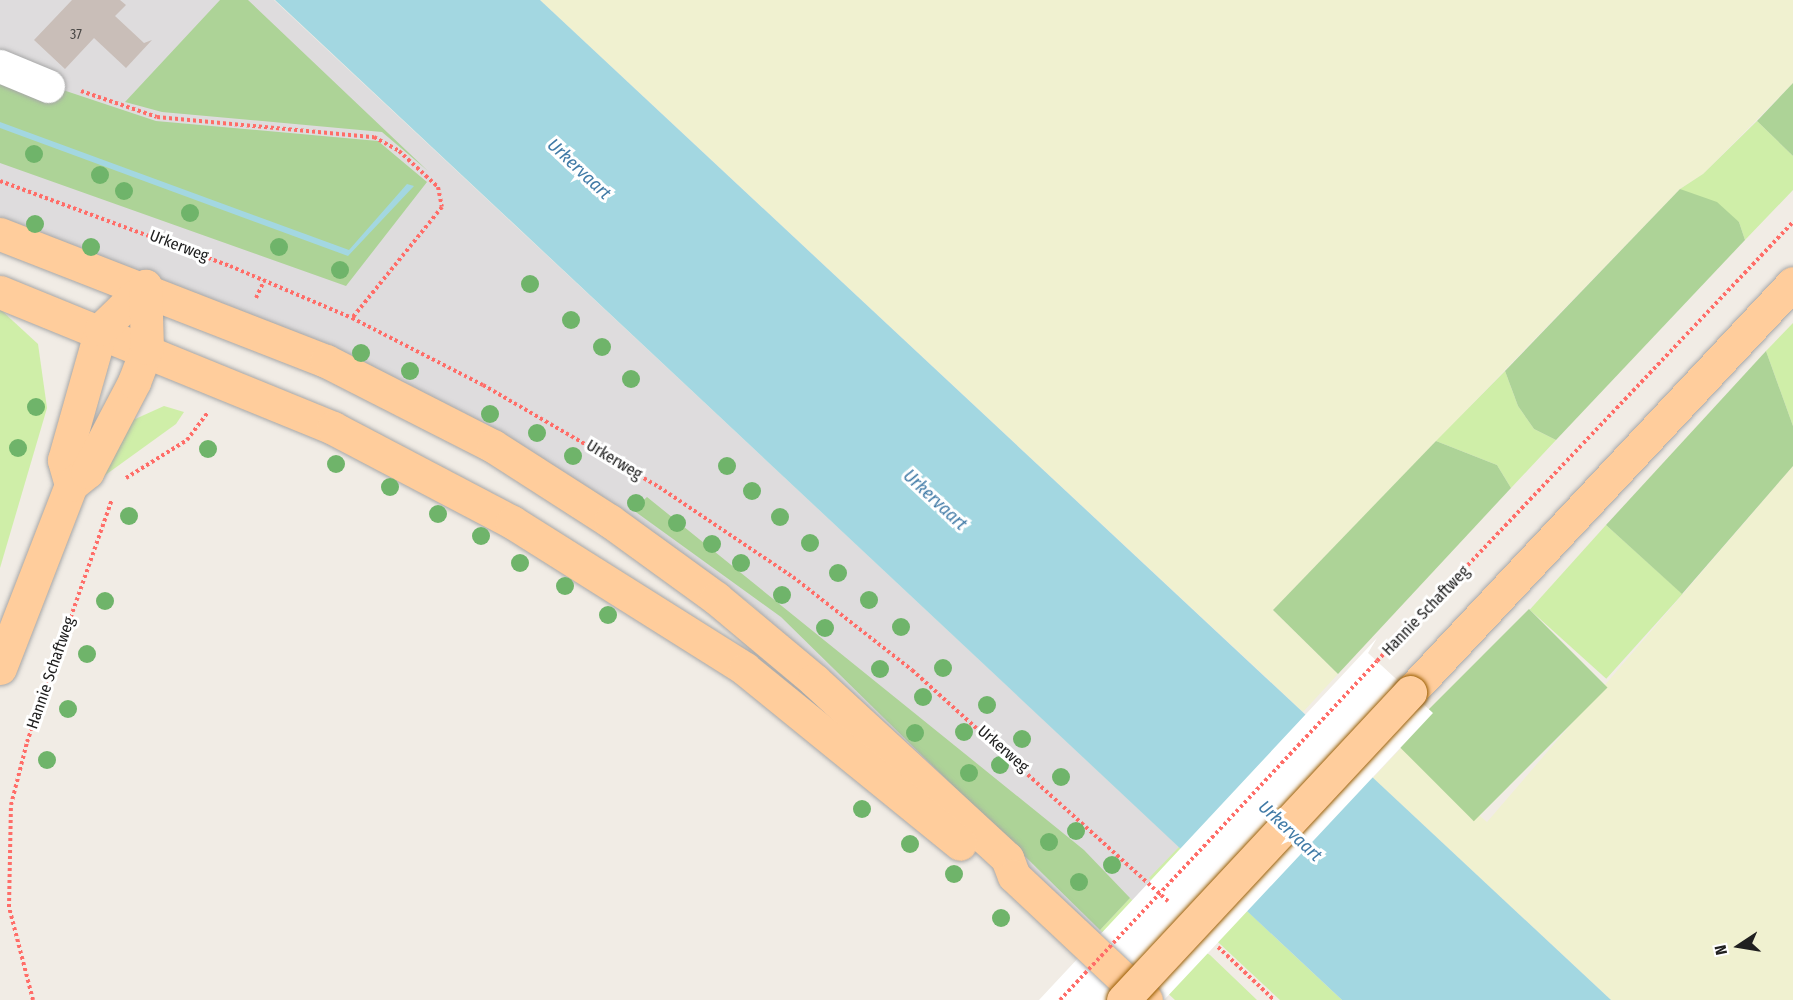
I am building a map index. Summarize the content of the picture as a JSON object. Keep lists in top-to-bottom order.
{
  "streets": {
    "path": ["Urkerweg", "Hannie Schaftweg"]
  },
  "water": ["Urkervaart"],
  "house_numbers": ["37"],
  "north": "left"
}
